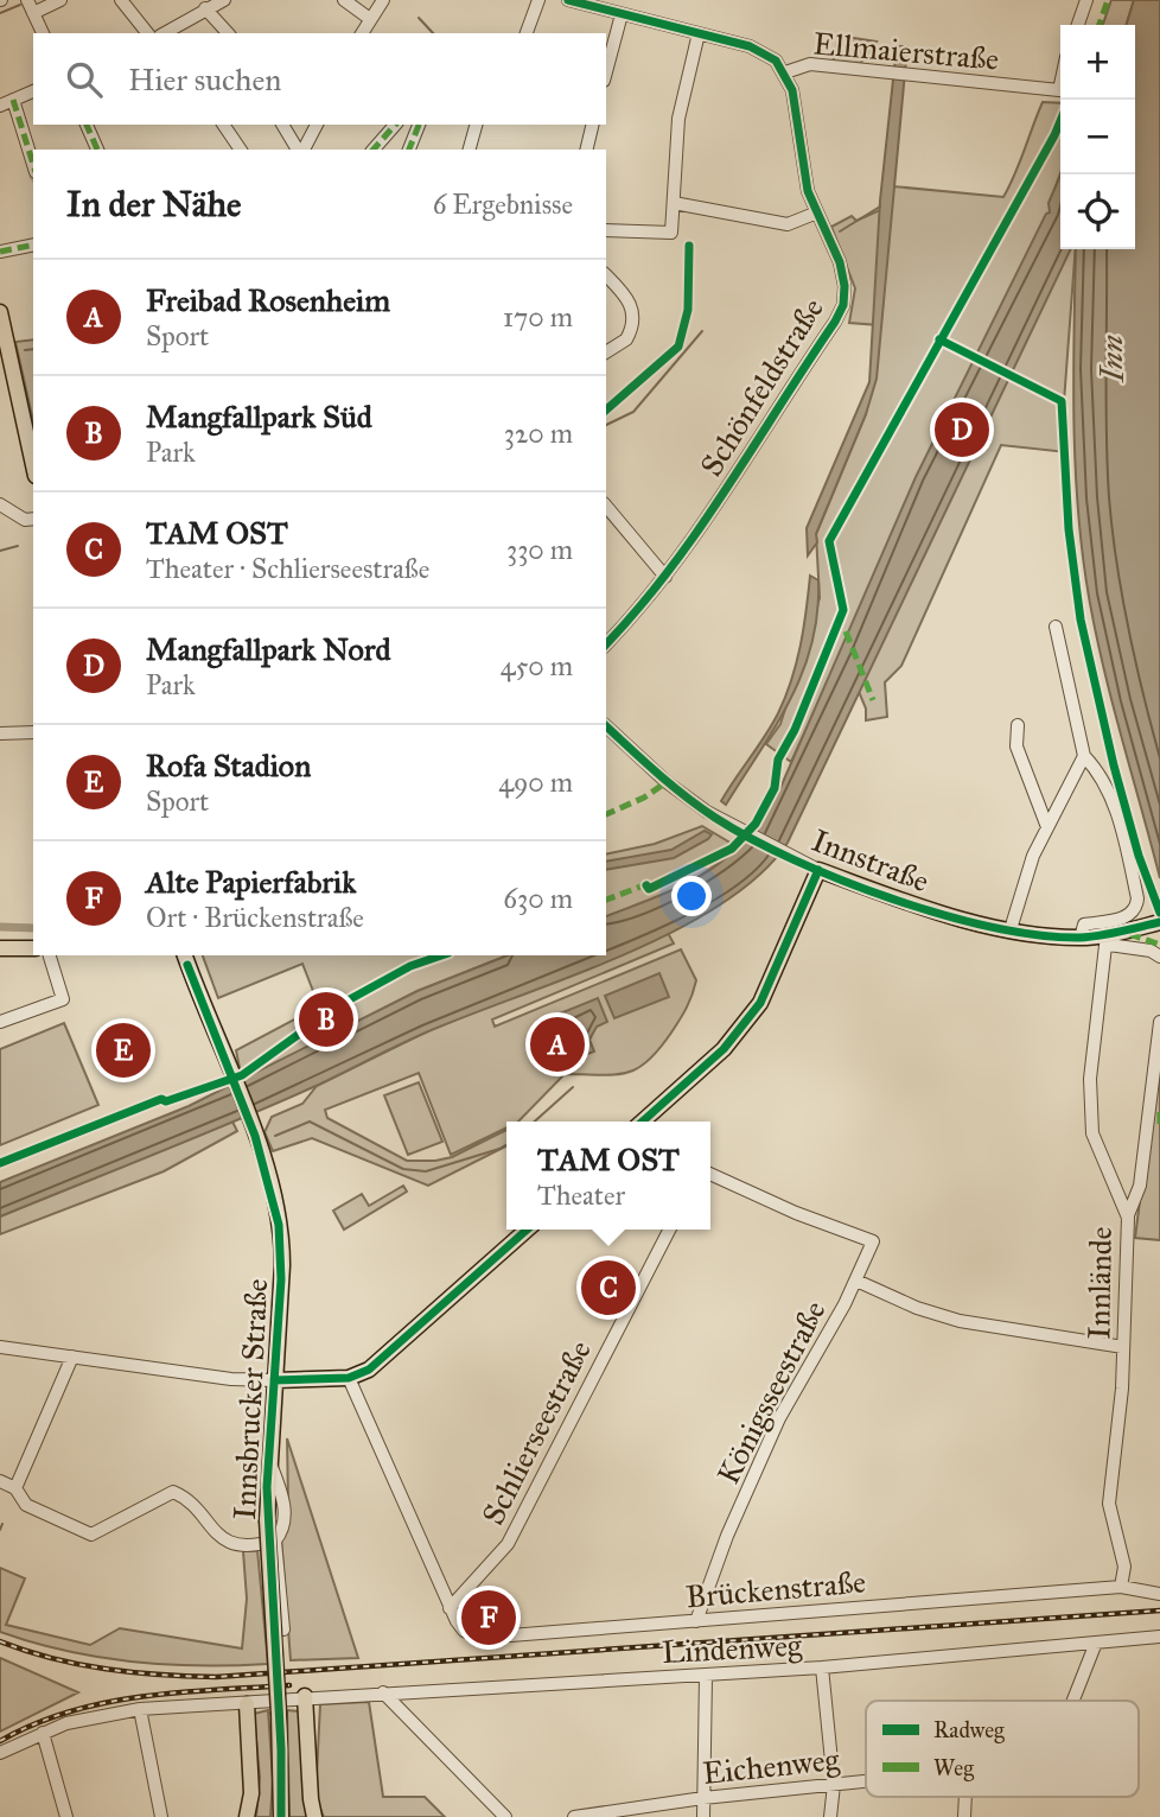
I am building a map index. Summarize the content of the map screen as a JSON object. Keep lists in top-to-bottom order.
{
  "streets": {
    "main road": ["Innstraße", "Innsbrucker Straße"],
    "street": [
      "Ellmaierstraße",
      "Schönfeldstraße",
      "Innlände",
      "Königsseestraße",
      "Schlierseestraße",
      "Brückenstraße",
      "Lindenweg",
      "Eichenweg"
    ]
  },
  "crossings": [
    ["Ellmaierstraße", "Schönfeldstraße"],
    ["Innstraße", "Innlände"],
    ["Innlände", "Brückenstraße"],
    ["Königsseestraße", "Brückenstraße"],
    ["Schlierseestraße", "Brückenstraße"],
    ["Lindenweg", "Eichenweg"]
  ],
  "water": ["Inn"],
  "legend": ["Radweg", "Weg"],
  "page": {
    "map_buttons": ["+", "−"],
    "search": "Hier suchen",
    "heading": ["In der Nähe", "6 Ergebnisse"],
    "list": [
      {
        "mark": "A",
        "name": "Freibad Rosenheim",
        "note": "Sport",
        "value": "170 m"
      },
      {
        "mark": "B",
        "name": "Mangfallpark Süd",
        "note": "Park",
        "value": "320 m"
      },
      {
        "mark": "C",
        "name": "TAM OST",
        "note": "Theater · Schlierseestraße",
        "value": "330 m"
      },
      {
        "mark": "D",
        "name": "Mangfallpark Nord",
        "note": "Park",
        "value": "450 m"
      },
      {
        "mark": "E",
        "name": "Rofa Stadion",
        "note": "Sport",
        "value": "490 m"
      },
      {
        "mark": "F",
        "name": "Alte Papierfabrik",
        "note": "Ort · Brückenstraße",
        "value": "630 m"
      }
    ],
    "pins": [
      "D",
      "B",
      "A",
      "E",
      "C",
      "F"
    ],
    "popup": ["TAM OST", "Theater"]
  }
}
